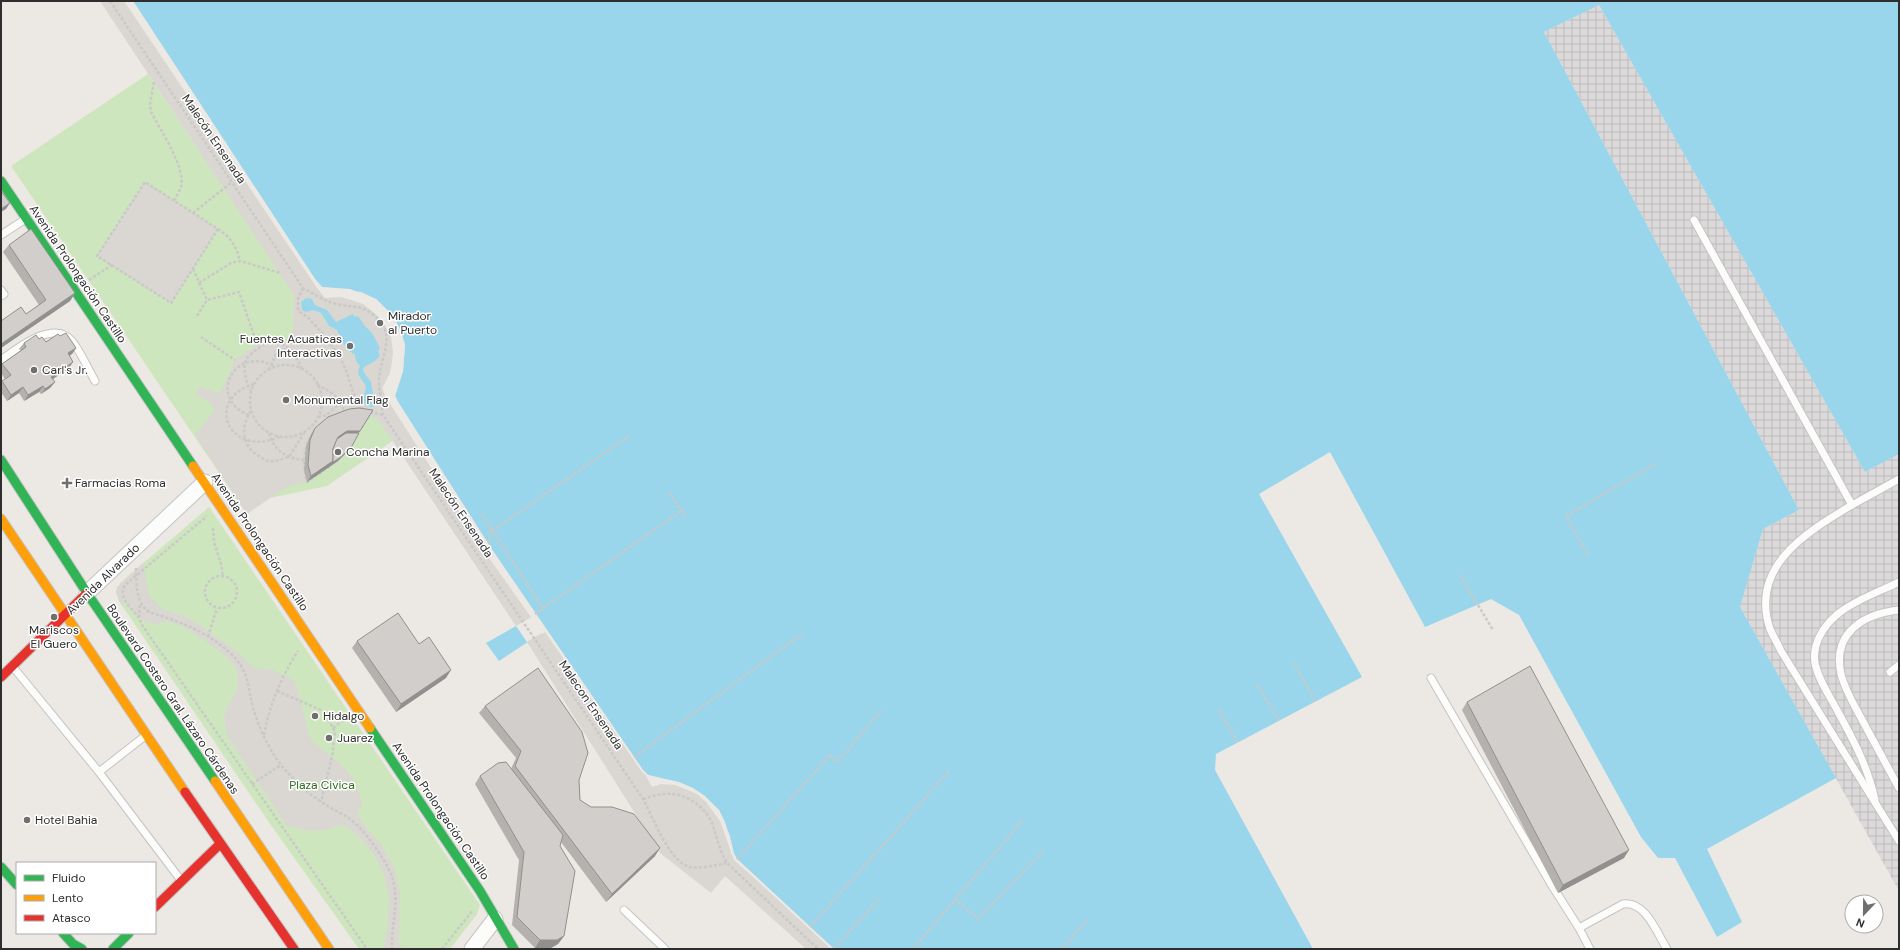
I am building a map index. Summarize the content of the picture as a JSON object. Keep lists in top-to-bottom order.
{
  "streets": {
    "main road": ["Avenida Prolongación Castillo", "Avenida Alvarado", "Boulevard Costero Gral. Lázaro Cárdenas"],
    "path": ["Malecón Ensenada", "Malecon Ensenada"]
  },
  "crossings": [
    ["Malecón Ensenada", "Malecon Ensenada"],
    ["Avenida Prolongación Castillo", "Avenida Alvarado"],
    ["Avenida Alvarado", "Boulevard Costero Gral. Lázaro Cárdenas"]
  ],
  "parks": ["Plaza Civica"],
  "places": {
    "other": [
      "Mirador al Puerto",
      "Fuentes Acuaticas Interactivas",
      "Carl's Jr.",
      "Monumental Flag",
      "Concha Marina",
      "Mariscos El Guero",
      "Hidalgo",
      "Juarez",
      "Hotel Bahia"
    ],
    "health": ["Farmacias Roma"]
  },
  "legend": ["Fluido", "Lento", "Atasco"],
  "north": "bottom"
}
